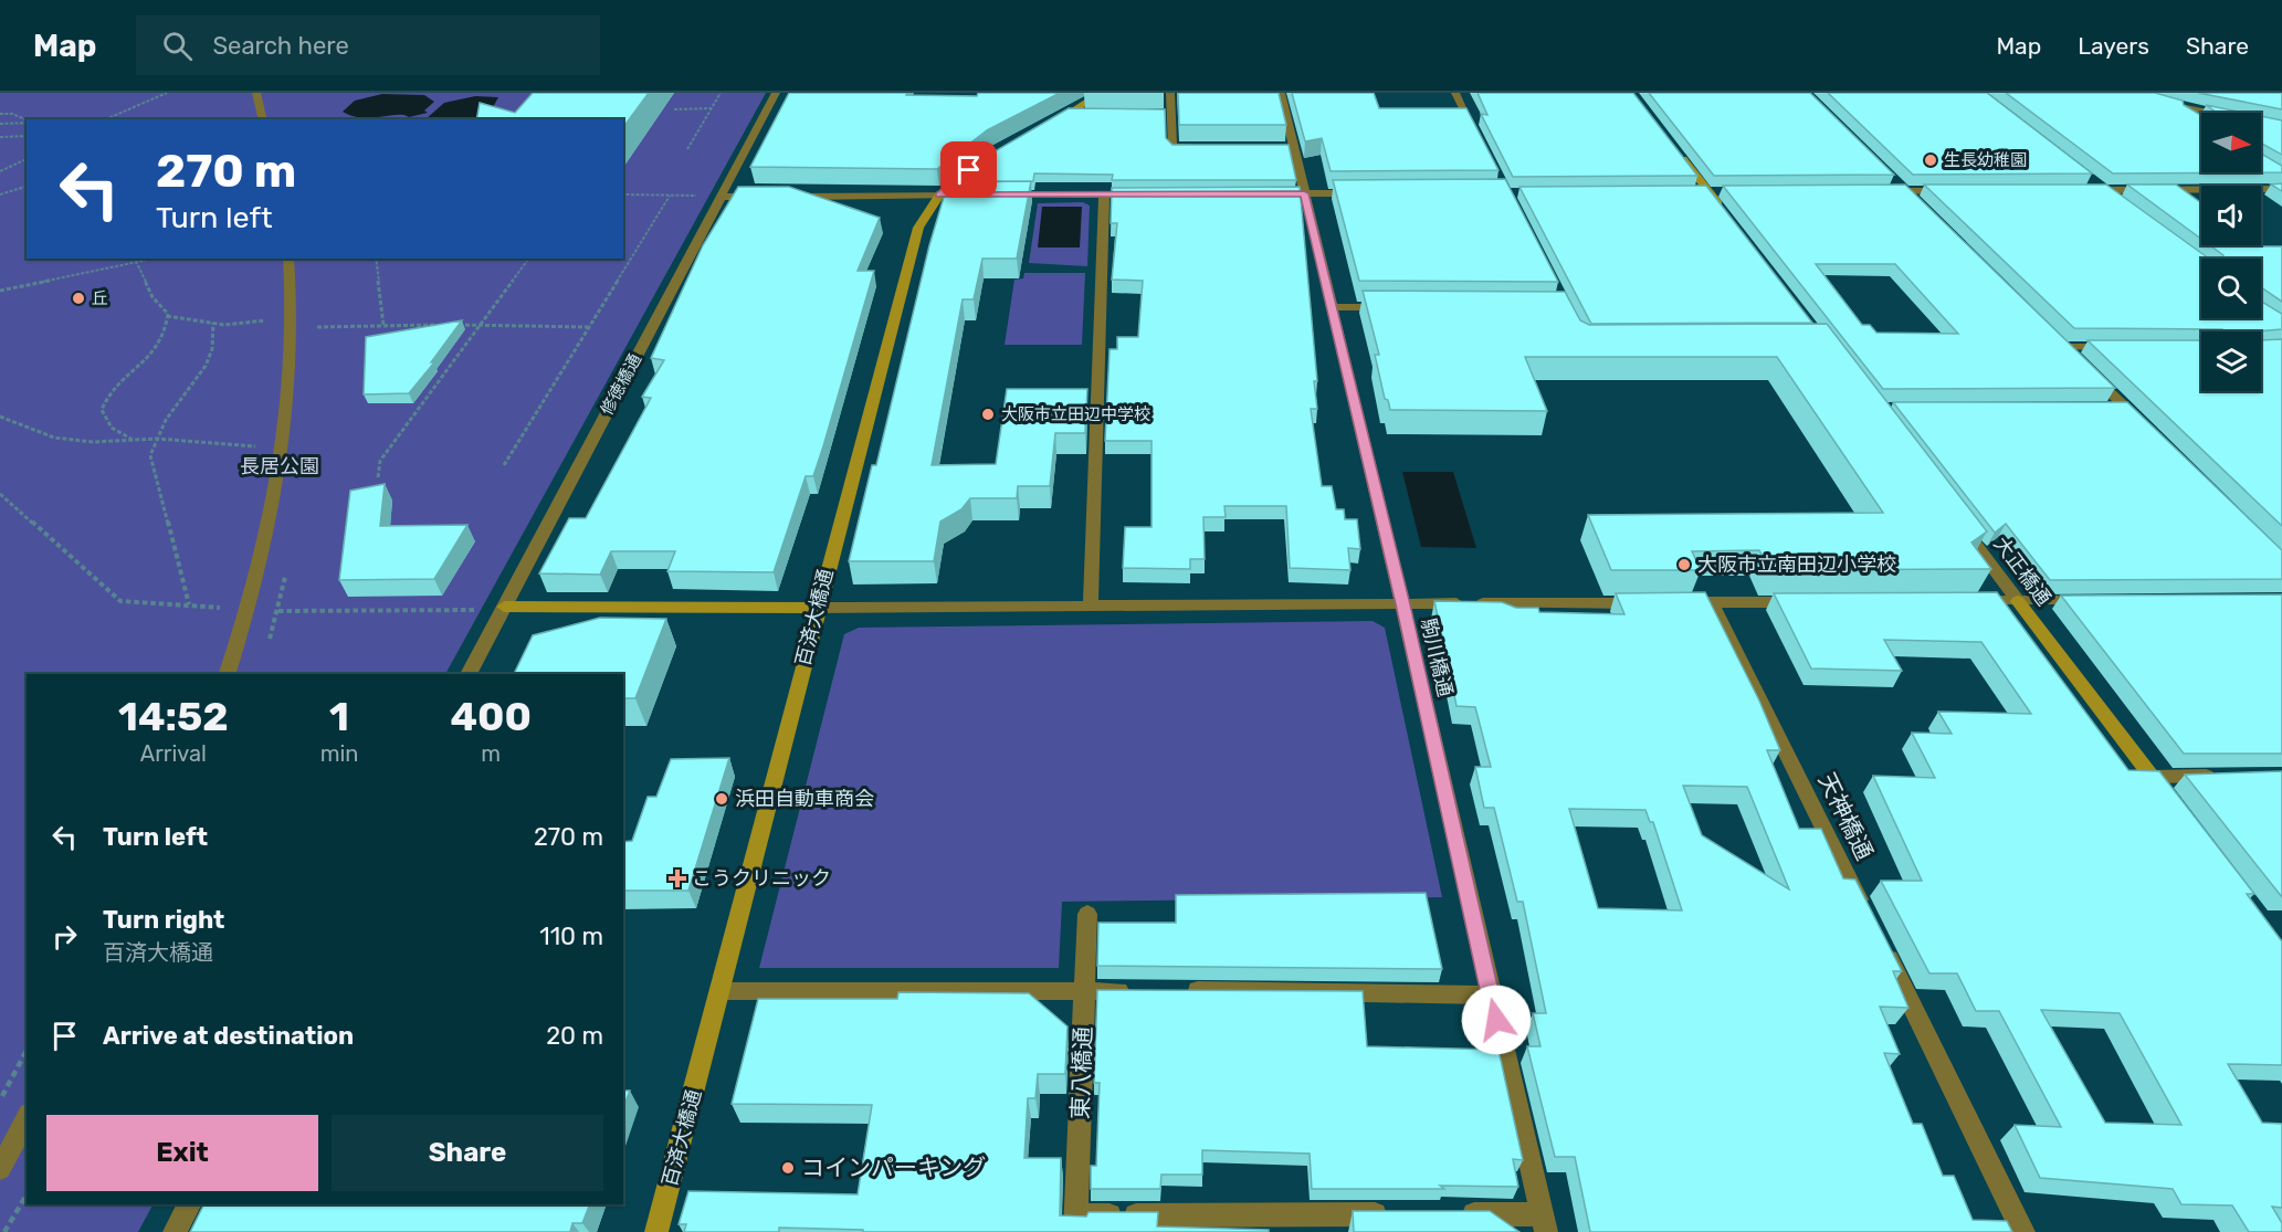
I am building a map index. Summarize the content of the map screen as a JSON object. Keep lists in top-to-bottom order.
{
  "streets": {
    "street": [
      "修徳橋通",
      "大正橋通",
      "百済大橋通",
      "駒川橋通",
      "天神橋通",
      "東八橋通"
    ]
  },
  "parks": ["長居公園"],
  "places": {
    "other": [
      "生長幼稚園",
      "丘",
      "大阪市立田辺中学校",
      "大阪市立南田辺小学校",
      "浜田自動車商会",
      "コインパーキング"
    ],
    "health": ["こうクリニック"]
  },
  "north": "right",
  "page": {
    "header": "Map",
    "search": "Search here",
    "nav": ["Map", "Layers", "Share"],
    "turn": ["270 m", "Turn left"],
    "eta": [
      "14:52",
      "Arrival",
      "1",
      "min",
      "400",
      "m"
    ],
    "list": [
      {
        "name": "Turn left",
        "value": "270 m"
      },
      {
        "name": "Turn right",
        "note": "百済大橋通",
        "value": "110 m"
      },
      {
        "name": "Arrive at destination",
        "value": "20 m"
      }
    ],
    "buttons": ["Exit", "Share"]
  }
}
